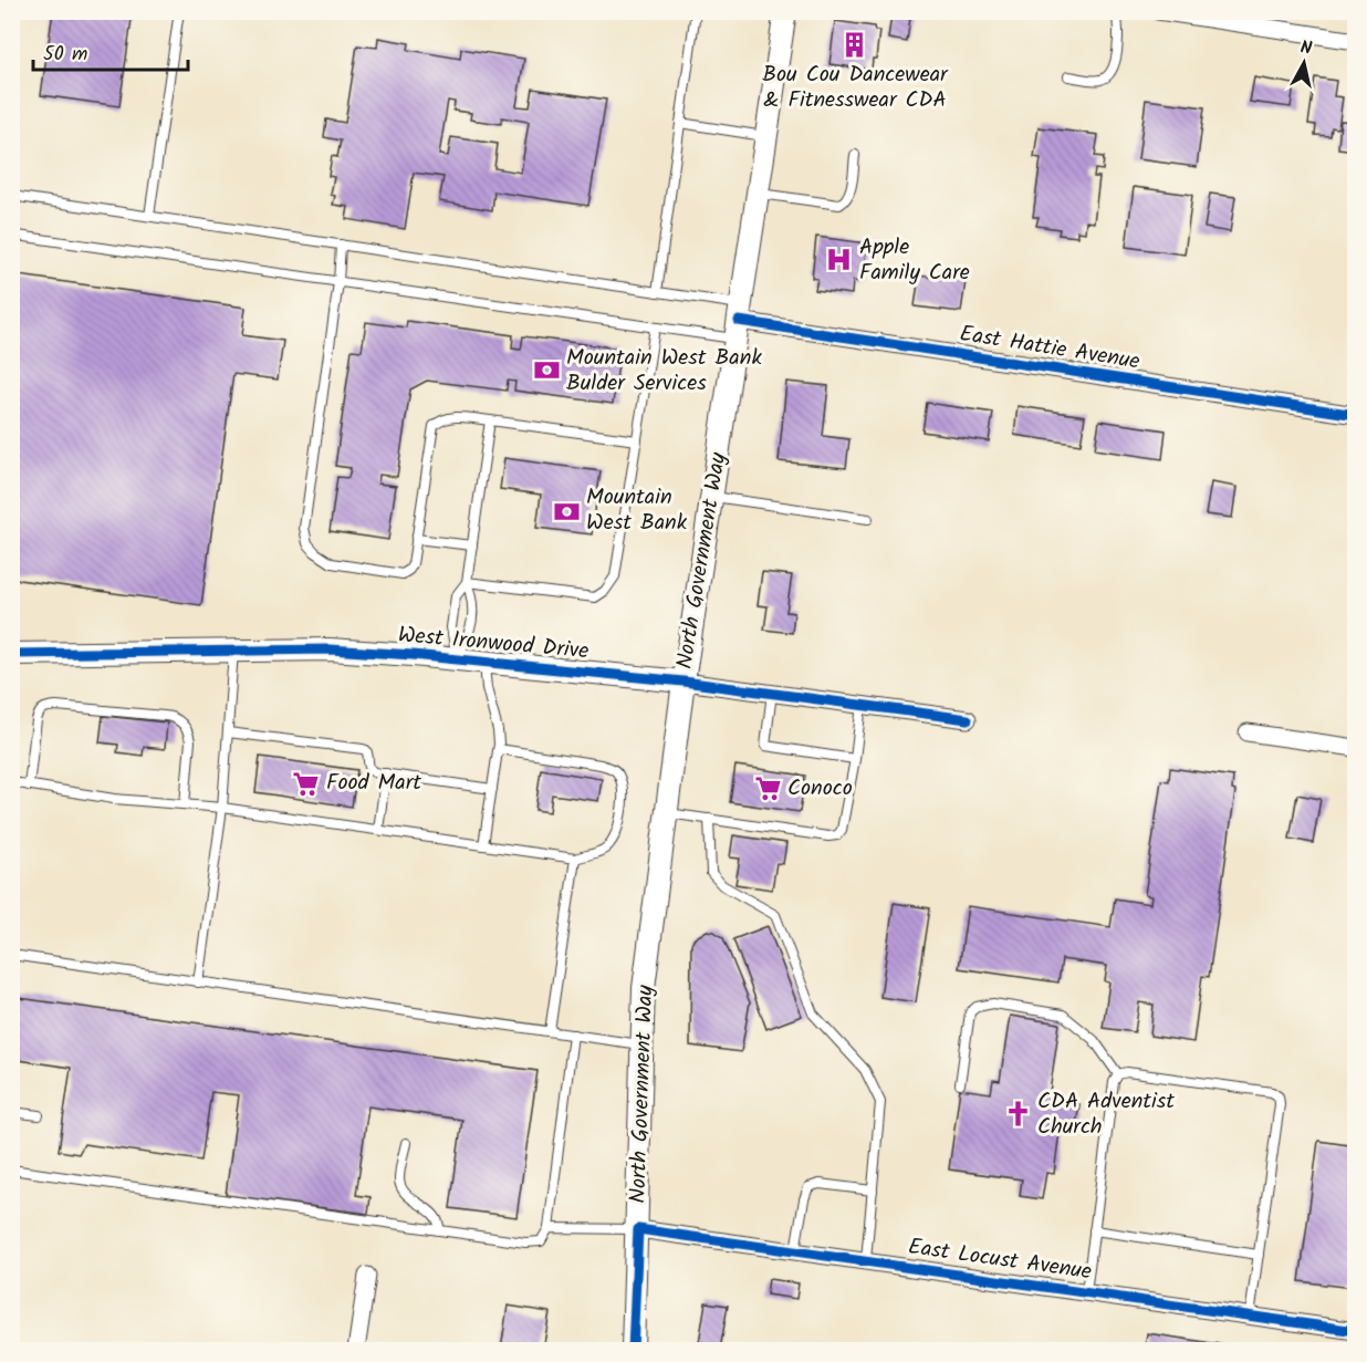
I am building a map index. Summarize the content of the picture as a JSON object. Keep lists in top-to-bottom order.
{
  "streets": {
    "main road": ["North Government Way", "West Ironwood Drive"],
    "street": ["East Hattie Avenue", "East Locust Avenue"]
  },
  "crossings": [
    ["East Hattie Avenue", "North Government Way"],
    ["North Government Way", "West Ironwood Drive"],
    ["North Government Way", "East Locust Avenue"]
  ],
  "places": {
    "building": ["Bou Cou Dancewear & Fitnesswear CDA"],
    "hospital": ["Apple Family Care"],
    "bank": ["Mountain West Bank Bulder Services", "Mountain West Bank"],
    "supermarket": ["Food Mart", "Conoco"],
    "church": ["CDA Adventist Church"]
  },
  "scale_bar": "50 m",
  "north": "top"
}
